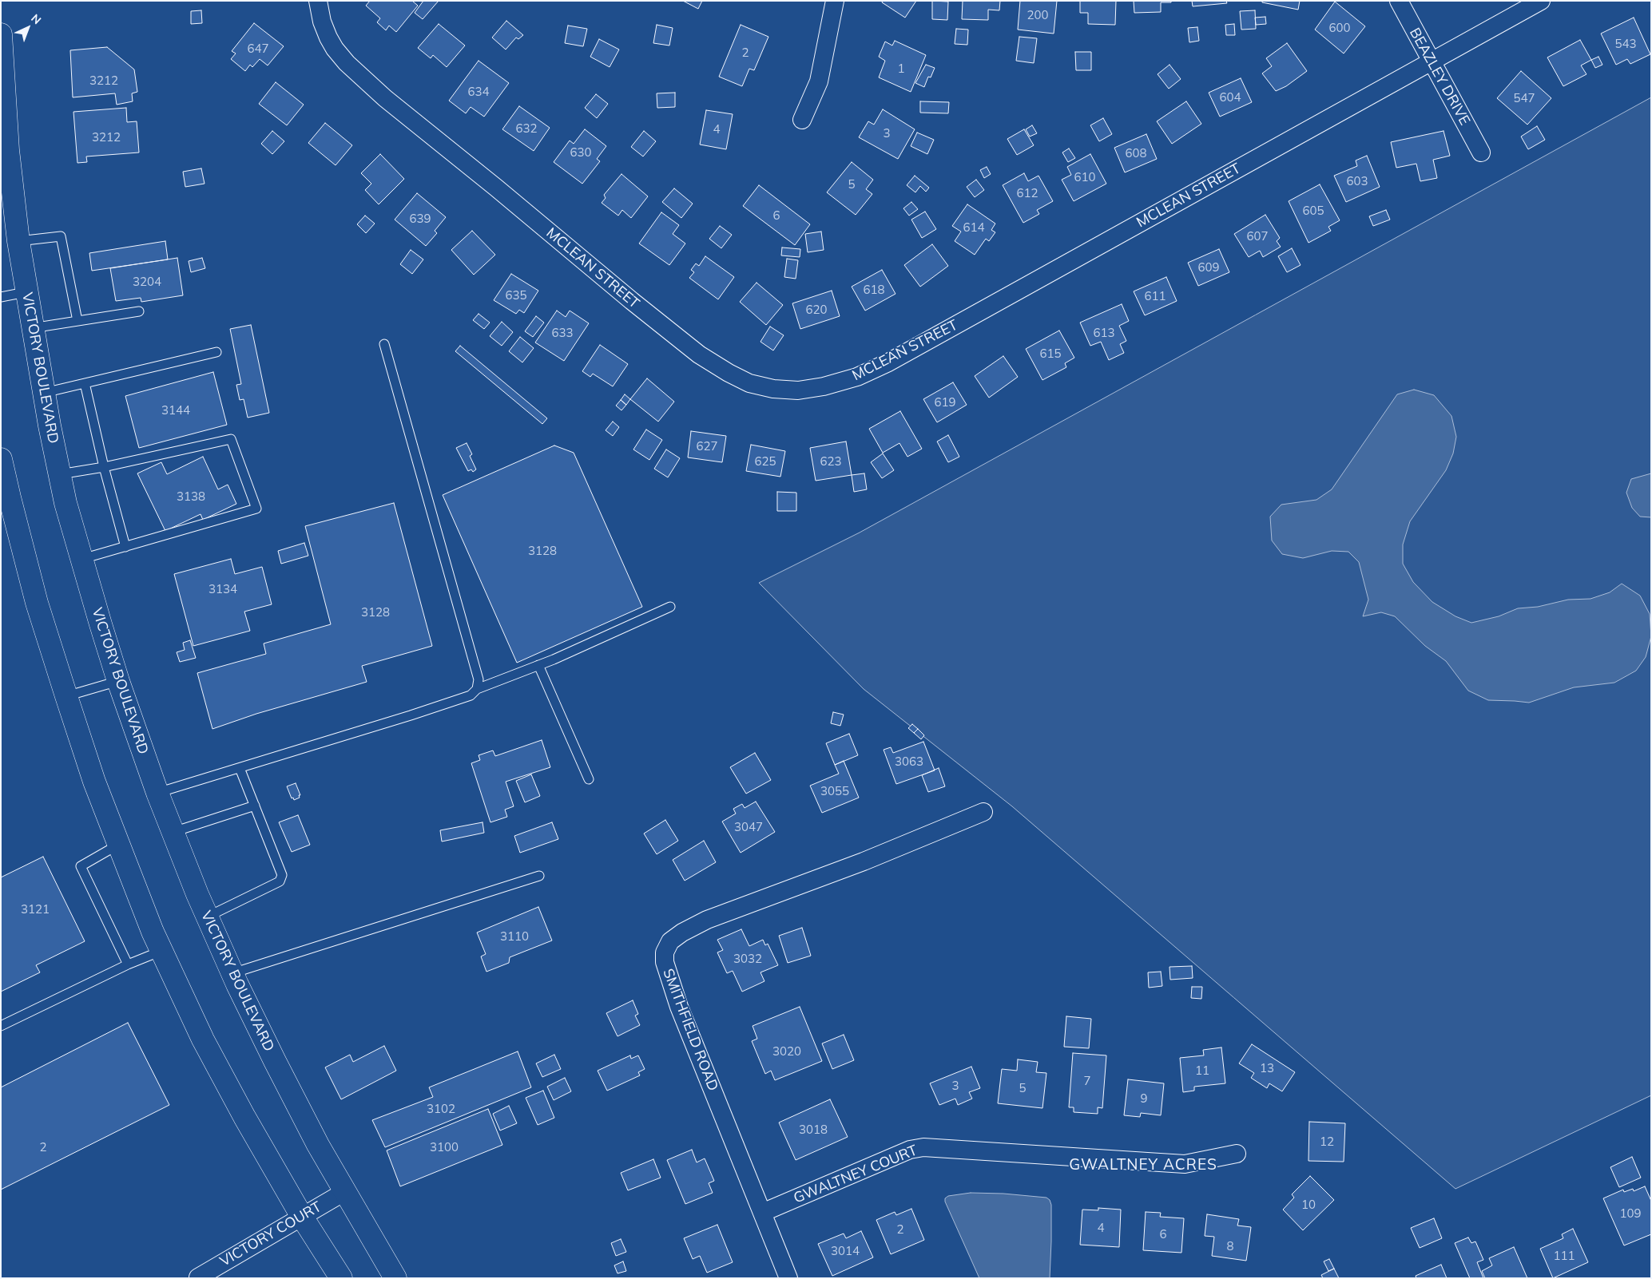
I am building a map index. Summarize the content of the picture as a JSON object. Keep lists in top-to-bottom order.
{
  "streets": {
    "main road": ["VICTORY BOULEVARD"],
    "street": [
      "BEAZLEY DRIVE",
      "MCLEAN STREET",
      "SMITHFIELD ROAD",
      "GWALTNEY COURT",
      "VICTORY COURT"
    ]
  },
  "crossings": [
    ["BEAZLEY DRIVE", "MCLEAN STREET"],
    ["VICTORY BOULEVARD", "VICTORY COURT"],
    ["SMITHFIELD ROAD", "GWALTNEY COURT"]
  ],
  "districts": ["GWALTNEY ACRES"],
  "house_numbers": [
    "200",
    "600",
    "543",
    "647",
    "2",
    "1",
    "3212",
    "634",
    "604",
    "547",
    "632",
    "4",
    "3",
    "3212",
    "630",
    "608",
    "610",
    "603",
    "5",
    "612",
    "605",
    "6",
    "639",
    "614",
    "607",
    "609",
    "3204",
    "618",
    "635",
    "611",
    "620",
    "633",
    "613",
    "615",
    "619",
    "3144",
    "627",
    "625",
    "623",
    "3138",
    "3128",
    "3134",
    "3128",
    "3063",
    "3055",
    "3047",
    "3121",
    "3110",
    "3032",
    "3020",
    "13",
    "11",
    "7",
    "3",
    "5",
    "9",
    "3102",
    "3018",
    "12",
    "2",
    "3100",
    "10",
    "109",
    "4",
    "2",
    "6",
    "8",
    "3014",
    "111"
  ],
  "north": "top right"
}
